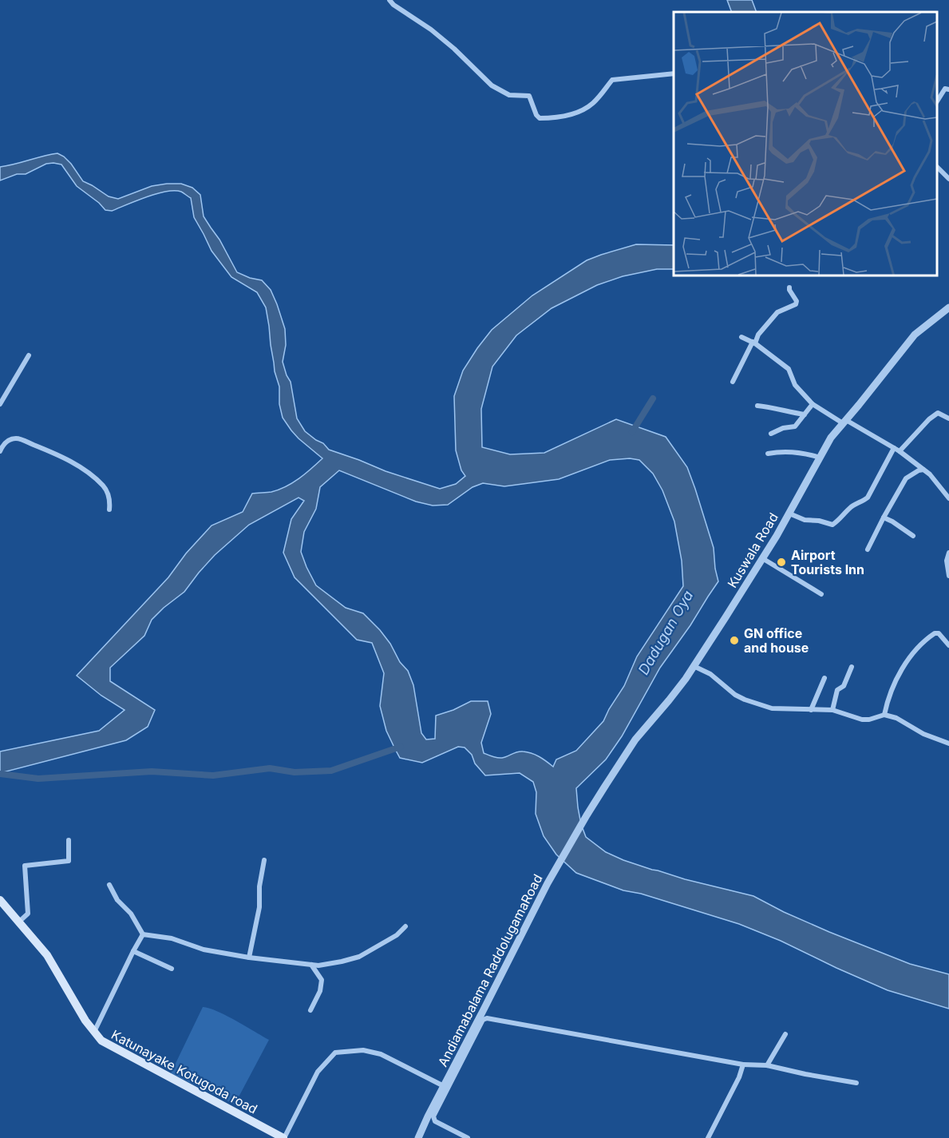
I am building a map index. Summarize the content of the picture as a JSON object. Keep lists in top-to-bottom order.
{
  "streets": {
    "main road": ["Katunayake Kotugoda road"],
    "street": ["Kuswala Road", "Andiamabalama RaddolugamaRoad"]
  },
  "crossings": [
    ["Kuswala Road", "Andiamabalama RaddolugamaRoad"]
  ],
  "water": ["Dadugan Oya"],
  "places": ["Airport Tourists Inn", "GN office and house"]
}
